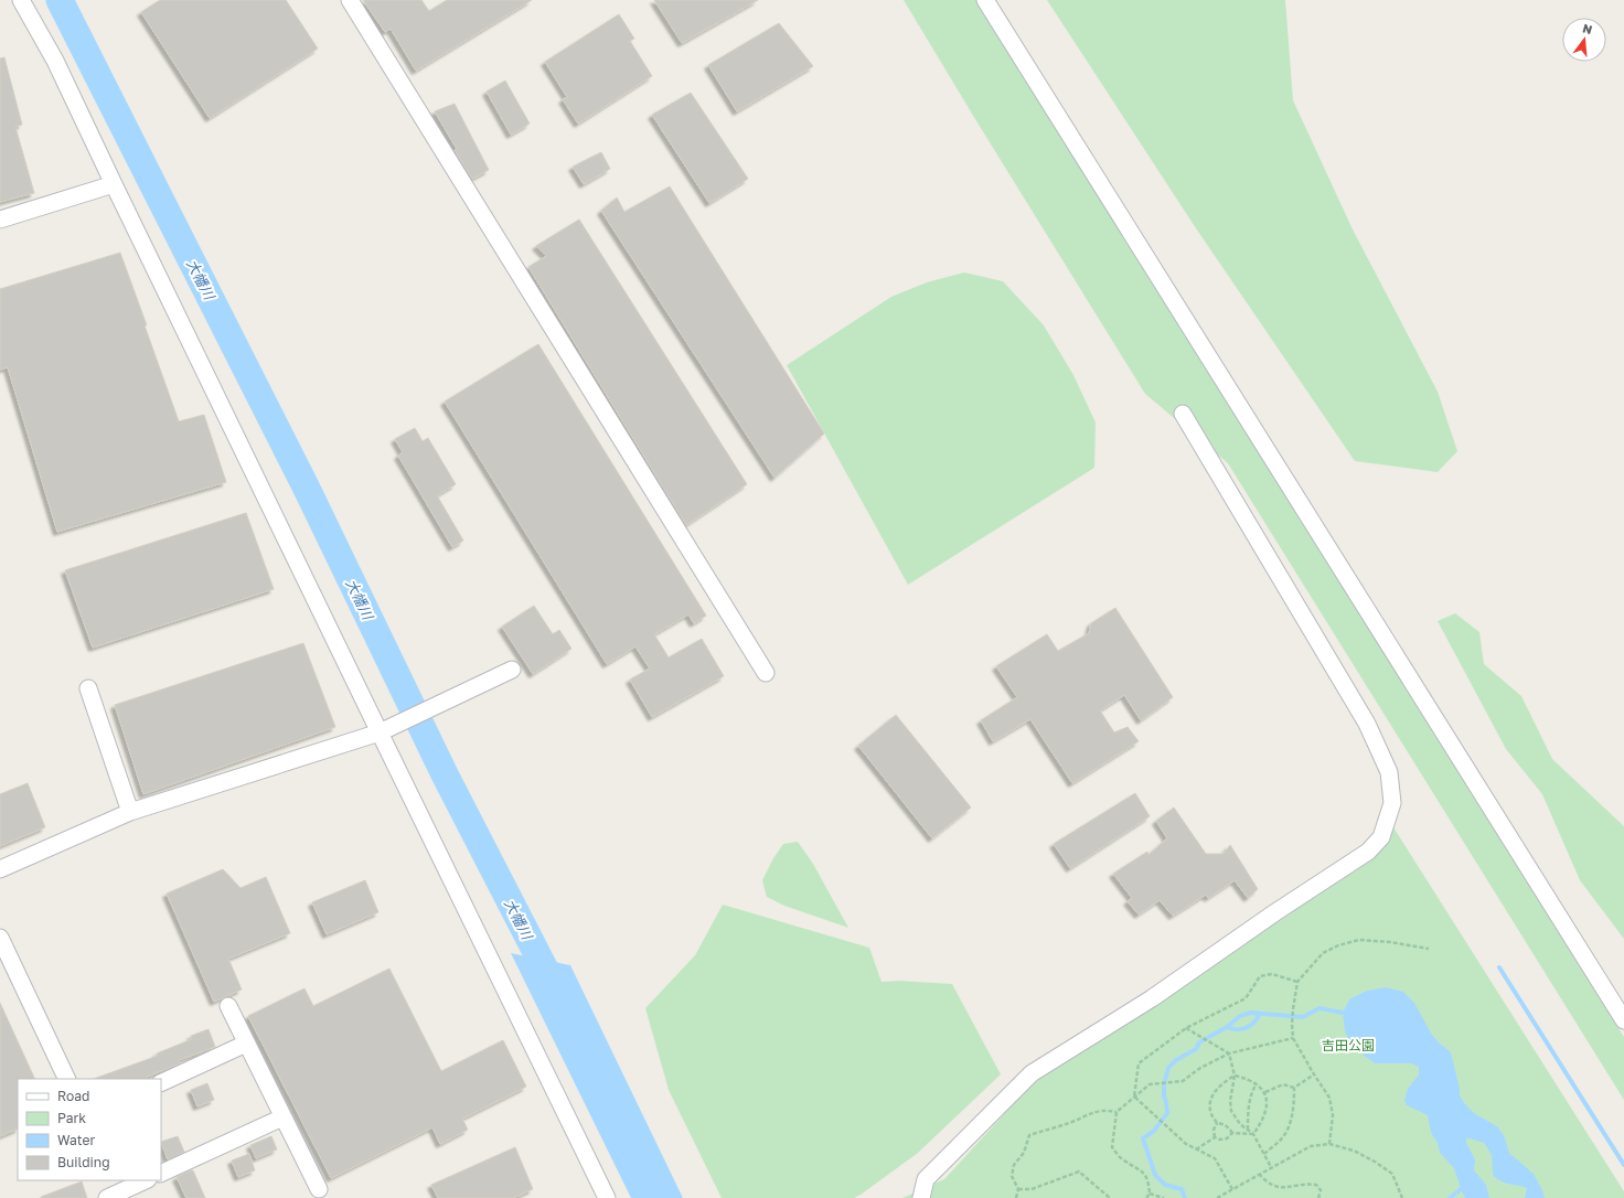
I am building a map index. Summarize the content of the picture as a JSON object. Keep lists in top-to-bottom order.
{
  "water": ["大幡川"],
  "parks": ["吉田公園"],
  "legend": [
    "Road",
    "Park",
    "Water",
    "Building"
  ],
  "north": "top"
}
